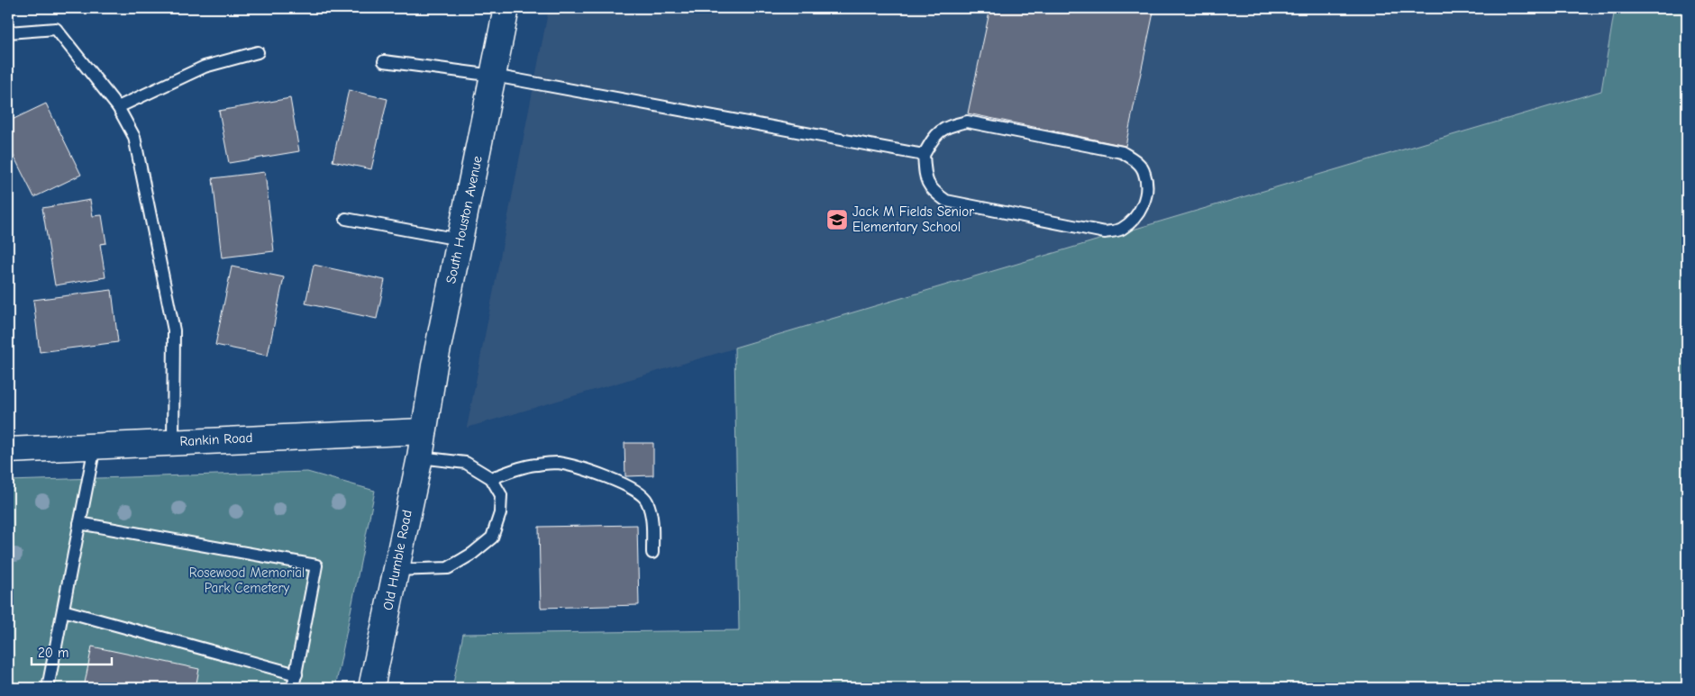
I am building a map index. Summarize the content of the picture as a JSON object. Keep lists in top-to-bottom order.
{
  "streets": {
    "main road": ["South Houston Avenue", "Rankin Road", "Old Humble Road"]
  },
  "crossings": [
    ["South Houston Avenue", "Rankin Road"],
    ["South Houston Avenue", "Old Humble Road"],
    ["Rankin Road", "Old Humble Road"]
  ],
  "parks": ["Rosewood Memorial Park Cemetery"],
  "places": {
    "school or university": ["Jack M Fields Senior Elementary School"]
  },
  "scale_bar": "20 m"
}
